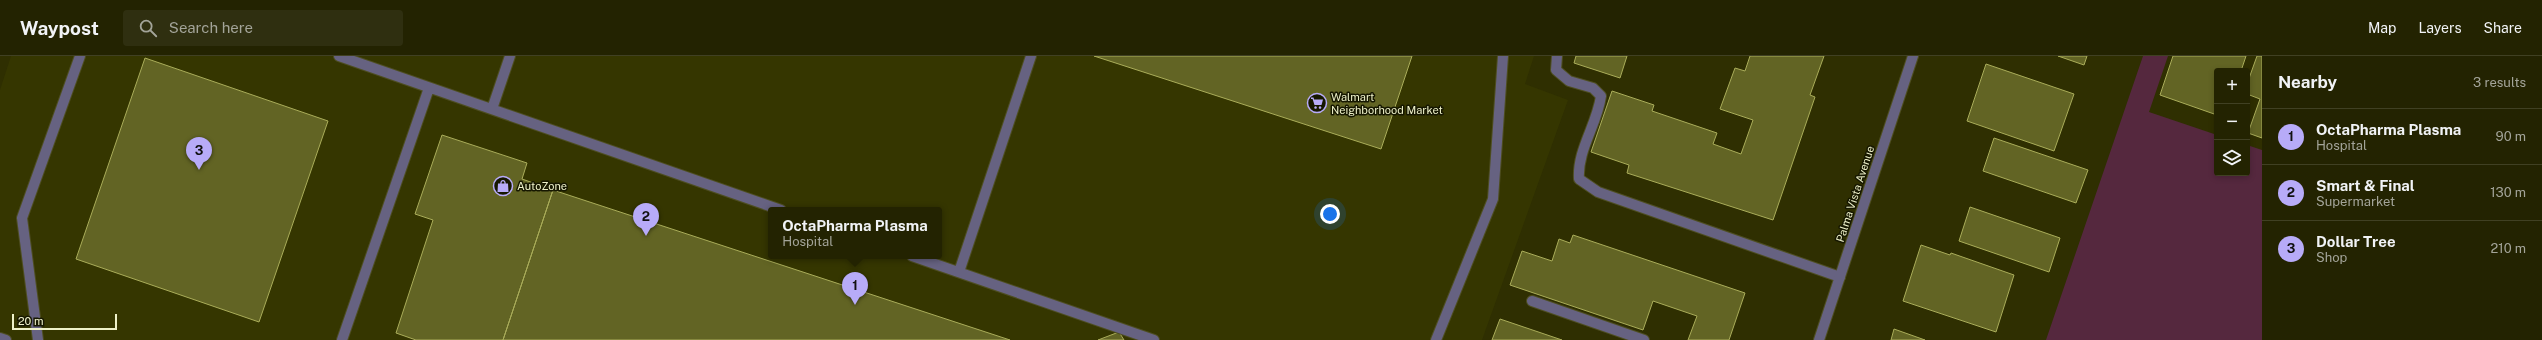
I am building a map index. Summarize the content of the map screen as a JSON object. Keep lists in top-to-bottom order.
{
  "streets": {
    "street": ["Palma Vista Avenue"]
  },
  "places": {
    "supermarket": ["Walmart Neighborhood Market"],
    "shop": ["AutoZone"]
  },
  "scale_bar": "20 m",
  "page": {
    "header": "Waypost",
    "search": "Search here",
    "nav": ["Map", "Layers", "Share"],
    "heading": ["Nearby", "3 results"],
    "map_buttons": ["+", "−"],
    "list": [
      {
        "mark": "1",
        "name": "OctaPharma Plasma",
        "note": "Hospital",
        "value": "90 m"
      },
      {
        "mark": "2",
        "name": "Smart & Final",
        "note": "Supermarket",
        "value": "130 m"
      },
      {
        "mark": "3",
        "name": "Dollar Tree",
        "note": "Shop",
        "value": "210 m"
      }
    ],
    "pins": ["3", "2", "1"],
    "popup": ["OctaPharma Plasma", "Hospital"],
    "scale": "20 m"
  }
}
